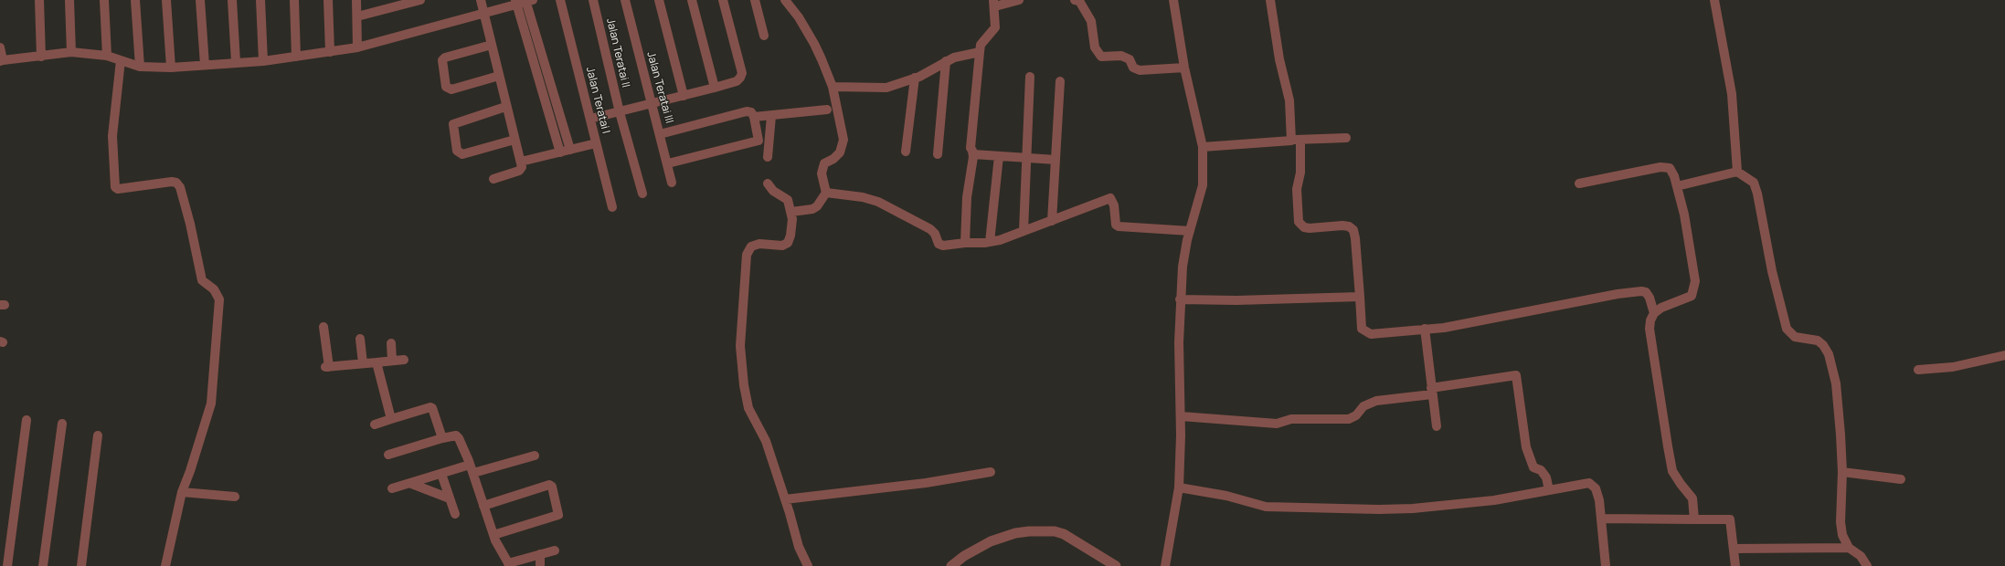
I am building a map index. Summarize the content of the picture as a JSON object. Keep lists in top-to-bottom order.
{
  "streets": {
    "street": ["Jalan Teratai II", "Jalan Teratai III", "Jalan Teratai I"]
  }
}
